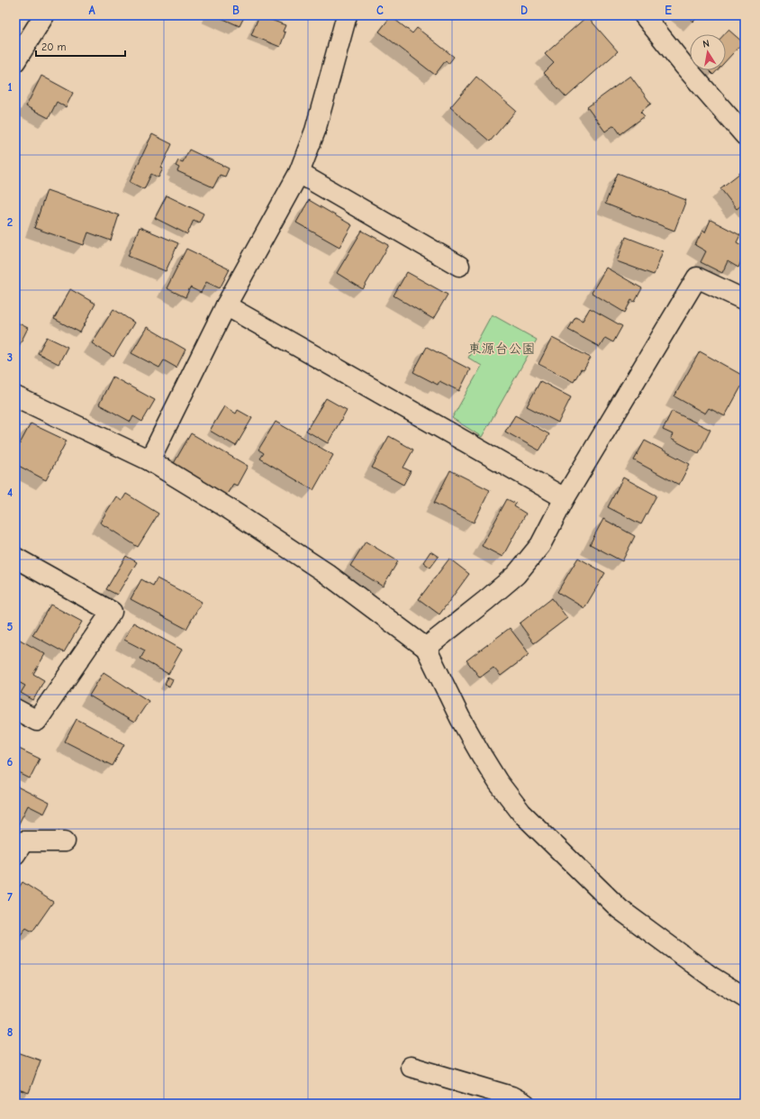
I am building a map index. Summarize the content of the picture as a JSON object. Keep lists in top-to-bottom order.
{
  "parks": ["東源台公園"],
  "scale_bar": "20 m",
  "north": "top",
  "grid": {
    "columns": [
      "A",
      "B",
      "C",
      "D",
      "E"
    ],
    "rows": [
      "1",
      "2",
      "3",
      "4",
      "5",
      "6",
      "7",
      "8"
    ]
  }
}
